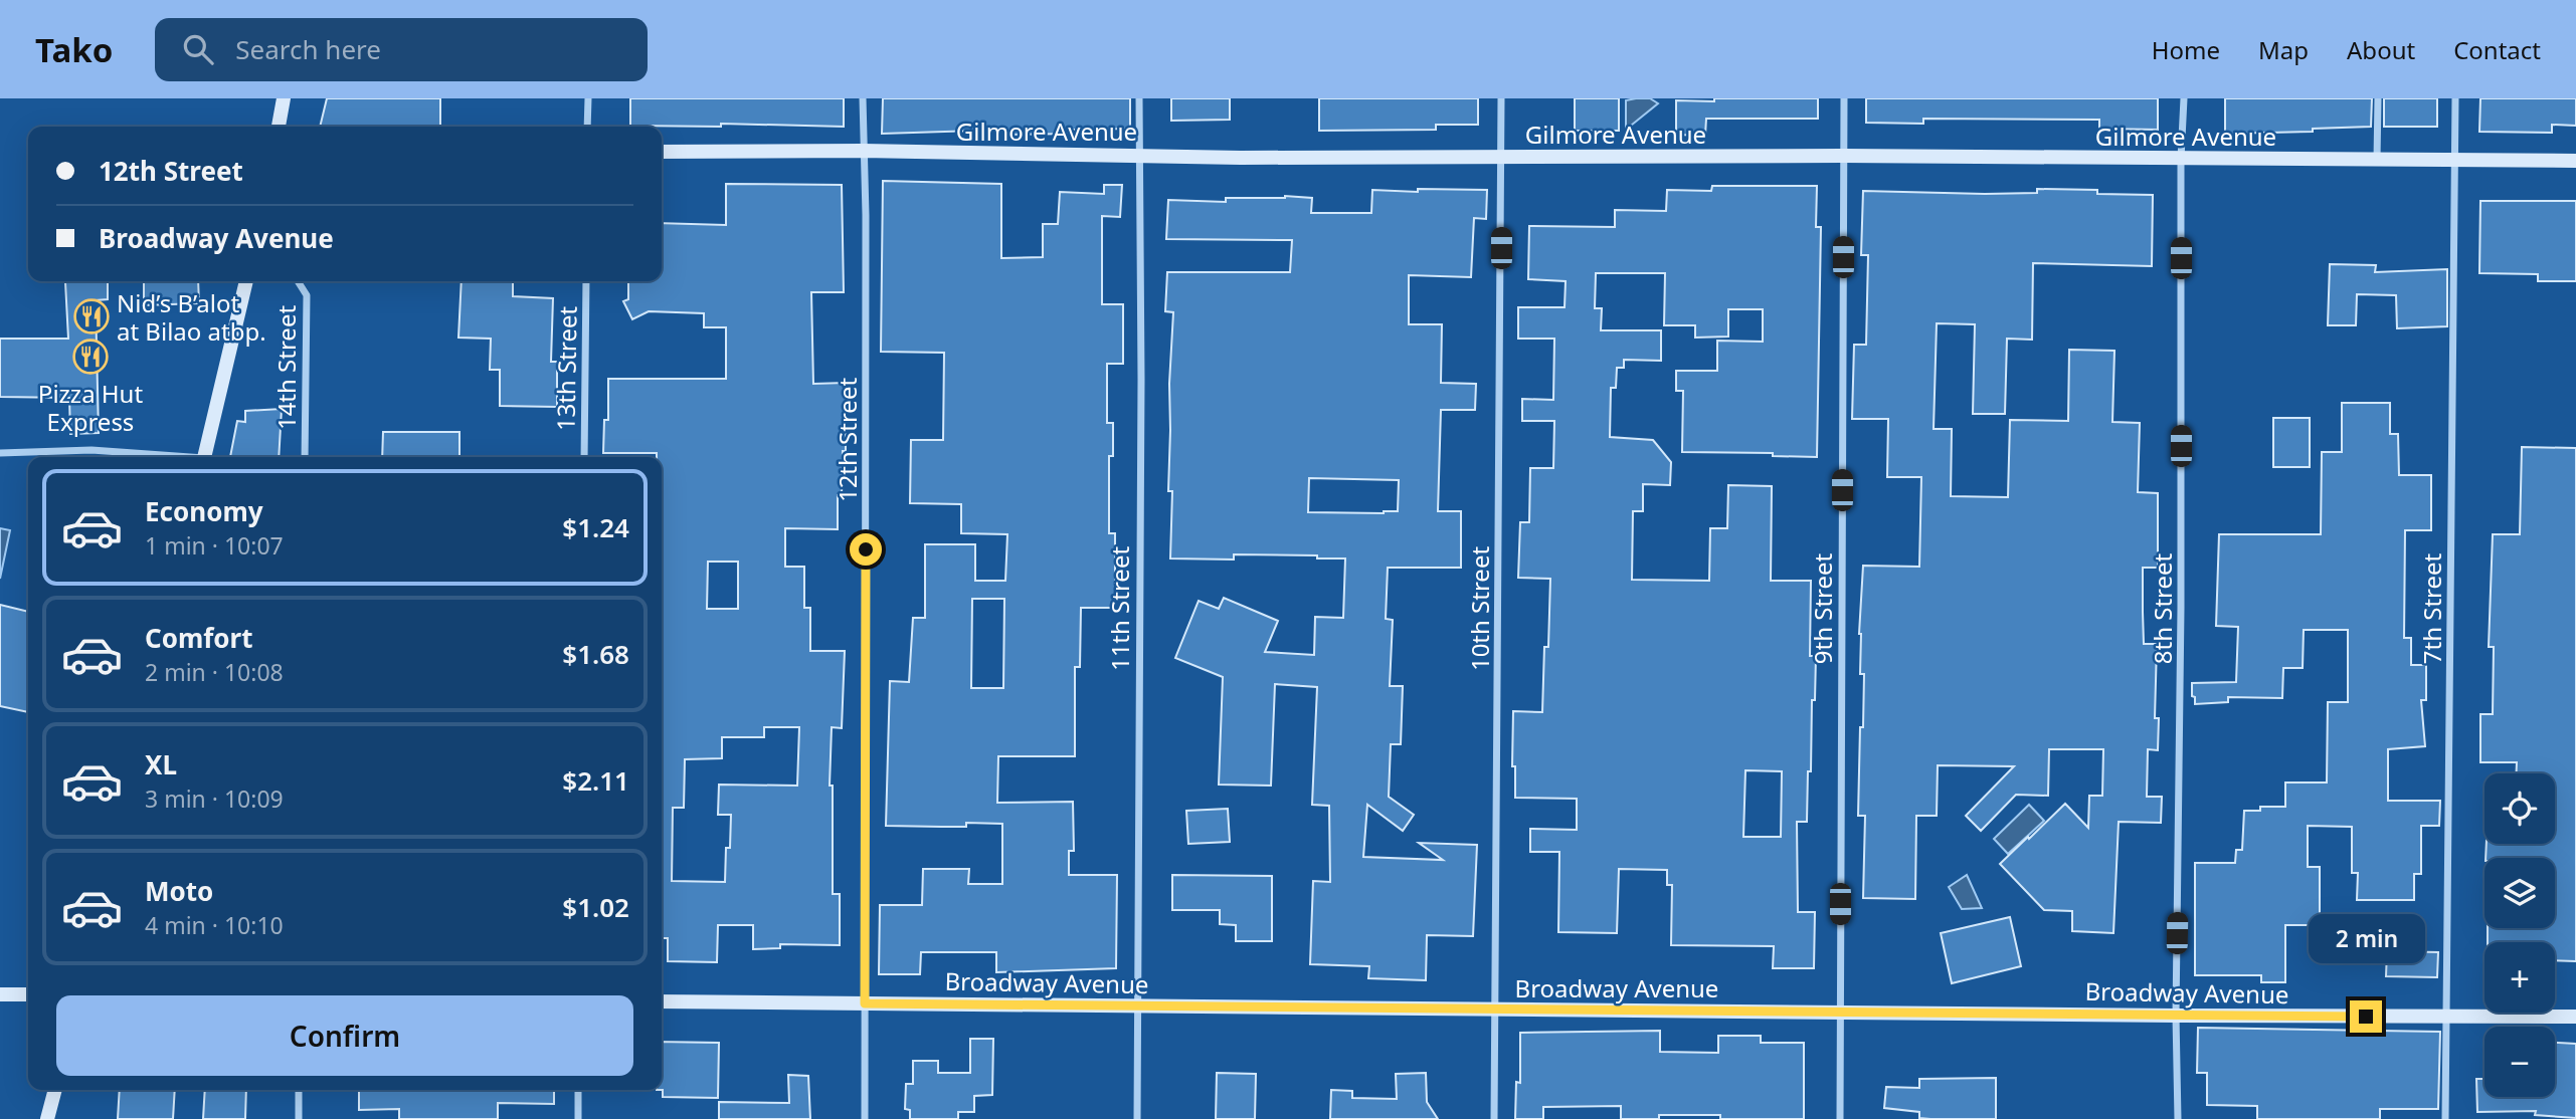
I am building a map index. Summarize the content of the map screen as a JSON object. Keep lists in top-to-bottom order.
{
  "streets": {
    "main road": ["Gilmore Avenue", "Broadway Avenue"],
    "street": [
      "14th Street",
      "13th Street",
      "12th Street",
      "11th Street",
      "10th Street",
      "9th Street",
      "8th Street",
      "7th Street"
    ]
  },
  "crossings": [
    ["Gilmore Avenue", "12th Street"],
    ["Gilmore Avenue", "11th Street"],
    ["Gilmore Avenue", "10th Street"],
    ["Gilmore Avenue", "9th Street"],
    ["Gilmore Avenue", "8th Street"],
    ["Gilmore Avenue", "7th Street"],
    ["12th Street", "Broadway Avenue"],
    ["11th Street", "Broadway Avenue"],
    ["10th Street", "Broadway Avenue"],
    ["9th Street", "Broadway Avenue"],
    ["8th Street", "Broadway Avenue"],
    ["7th Street", "Broadway Avenue"]
  ],
  "places": {
    "restaurant": ["Nid’s B’alot at Bilao atbp.", "Pizza Hut Express"]
  },
  "page": {
    "header": "Tako",
    "search": "Search here",
    "nav": [
      "Home",
      "Map",
      "About",
      "Contact"
    ],
    "banner": ["12th Street", "Broadway Avenue"],
    "list": [
      {
        "name": "Economy",
        "note": "1 min · 10:07",
        "value": "$1.24"
      },
      {
        "name": "Comfort",
        "note": "2 min · 10:08",
        "value": "$1.68"
      },
      {
        "name": "XL",
        "note": "3 min · 10:09",
        "value": "$2.11"
      },
      {
        "name": "Moto",
        "note": "4 min · 10:10",
        "value": "$1.02"
      }
    ],
    "map_buttons": ["+", "−"],
    "bubble": "2 min",
    "buttons": "Confirm"
  }
}
